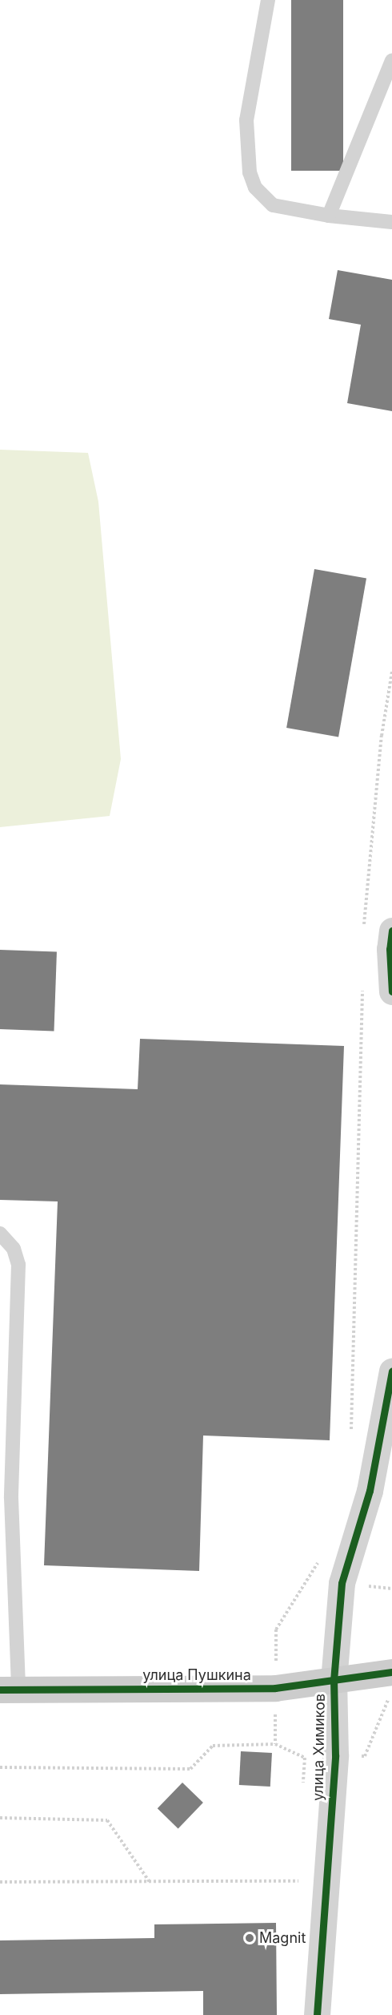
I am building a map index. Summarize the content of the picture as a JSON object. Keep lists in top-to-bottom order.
{
  "streets": {
    "street": ["улица Пушкина", "улица Химиков"]
  },
  "crossings": [
    ["улица Пушкина", "улица Химиков"]
  ],
  "places": ["Magnit"]
}
